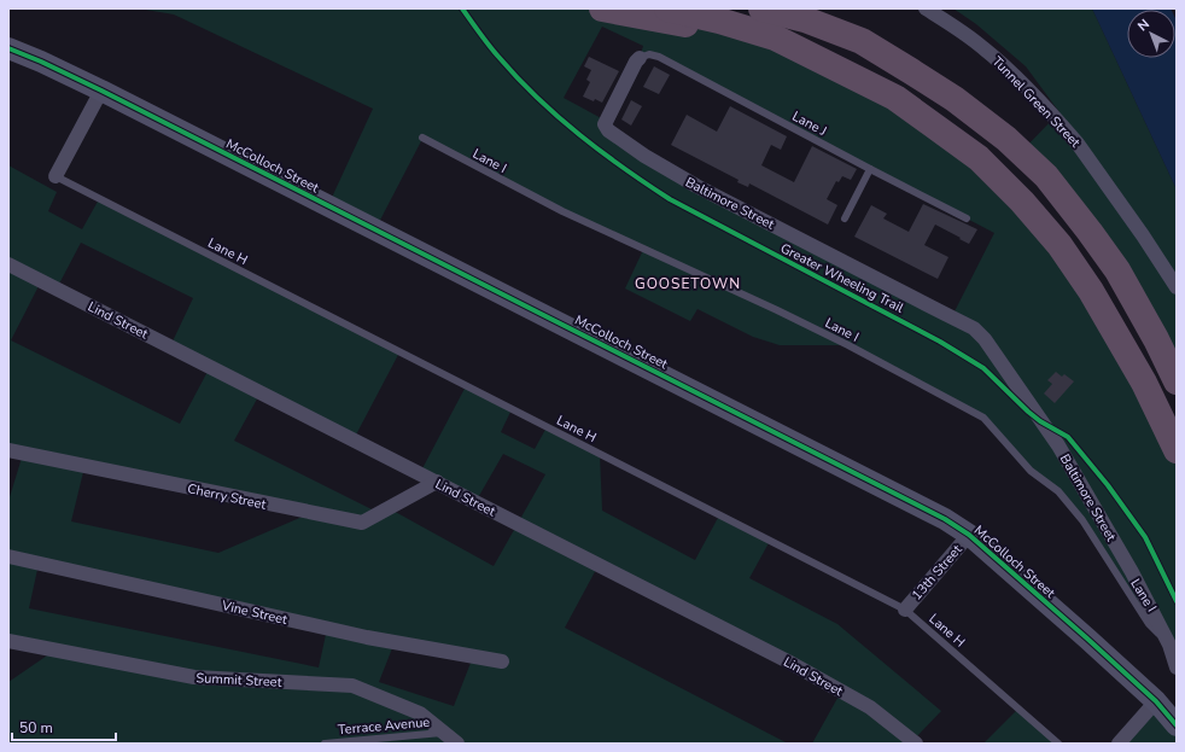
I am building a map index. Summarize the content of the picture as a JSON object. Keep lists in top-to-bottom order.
{
  "streets": {
    "street": [
      "Tunnel Green Street",
      "McColloch Street",
      "Baltimore Street",
      "Lind Street",
      "Cherry Street",
      "13th Street",
      "Vine Street",
      "Summit Street"
    ],
    "lane": [
      "Lane J",
      "Lane I",
      "Lane H",
      "Terrace Avenue"
    ],
    "cycle path": ["Greater Wheeling Trail"]
  },
  "crossings": [
    ["Lane J", "Baltimore Street"],
    ["Lane I", "Baltimore Street"],
    ["McColloch Street", "13th Street"],
    ["Lane H", "13th Street"],
    ["Lind Street", "Cherry Street"],
    ["Summit Street", "Terrace Avenue"]
  ],
  "districts": ["GOOSETOWN"],
  "scale_bar": "50 m",
  "north": "top left"
}
